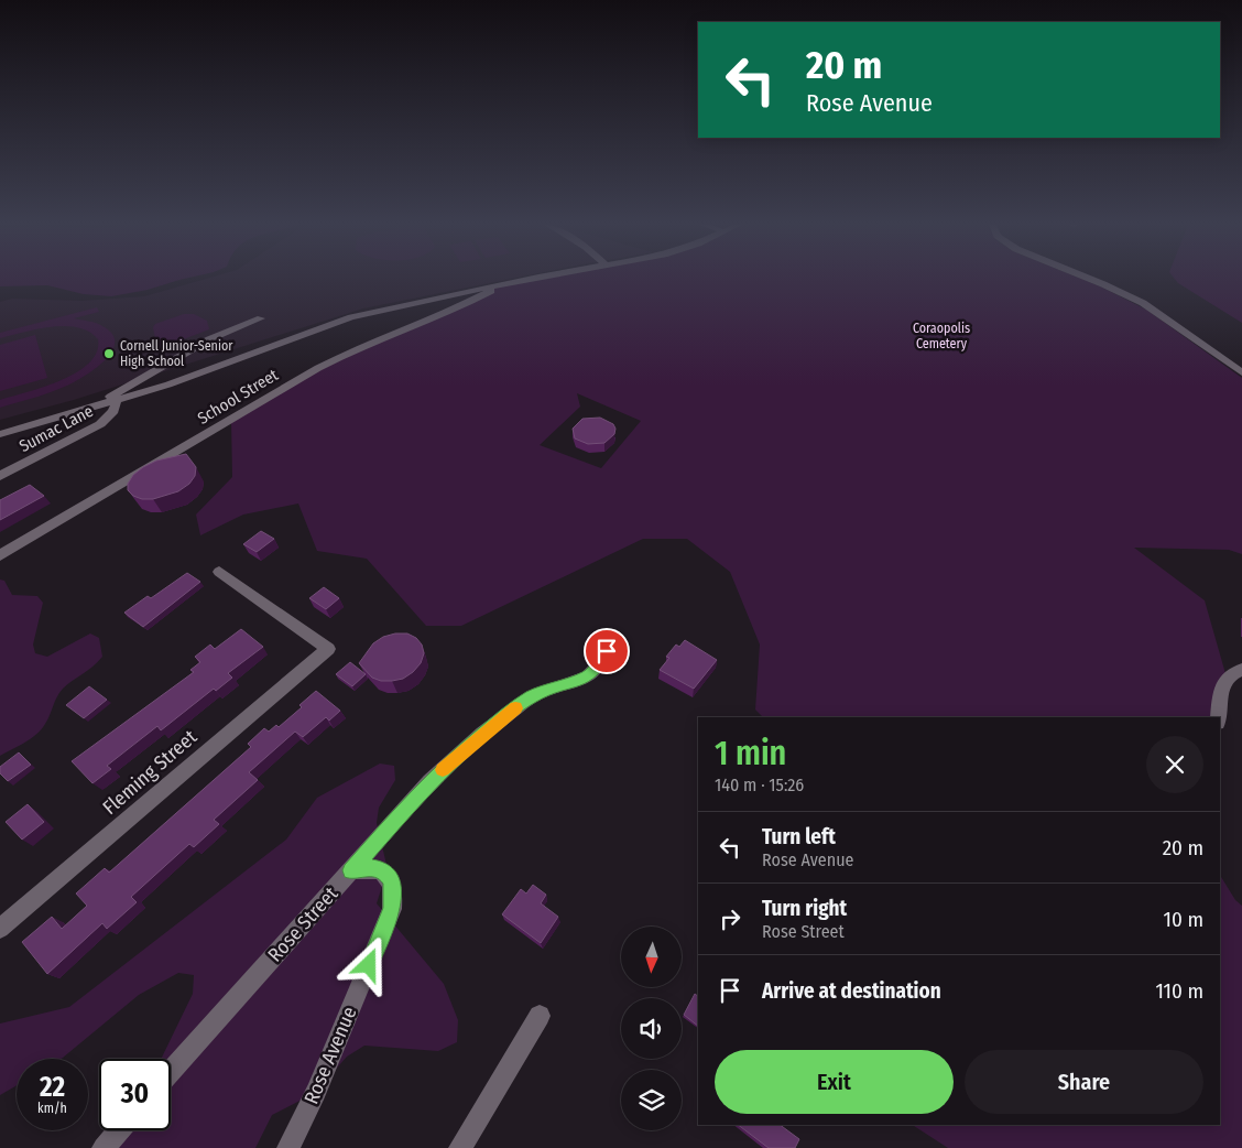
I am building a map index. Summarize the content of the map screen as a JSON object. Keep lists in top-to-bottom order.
{
  "streets": {
    "street": [
      "School Street",
      "Sumac Lane",
      "Fleming Street",
      "Rose Street",
      "Rose Avenue"
    ]
  },
  "crossings": [
    ["Rose Street", "Rose Avenue"]
  ],
  "parks": ["Coraopolis Cemetery"],
  "places": ["Cornell Junior-Senior High School"],
  "north": "bottom",
  "page": {
    "turn": ["20 m", "Rose Avenue"],
    "heading": ["1 min", "140 m · 15:26"],
    "list": [
      {
        "name": "Turn left",
        "note": "Rose Avenue",
        "value": "20 m"
      },
      {
        "name": "Turn right",
        "note": "Rose Street",
        "value": "10 m"
      },
      {
        "name": "Arrive at destination",
        "value": "110 m"
      }
    ],
    "buttons": ["Exit", "Share"],
    "speed": "22 km/h",
    "limit": "30"
  }
}
